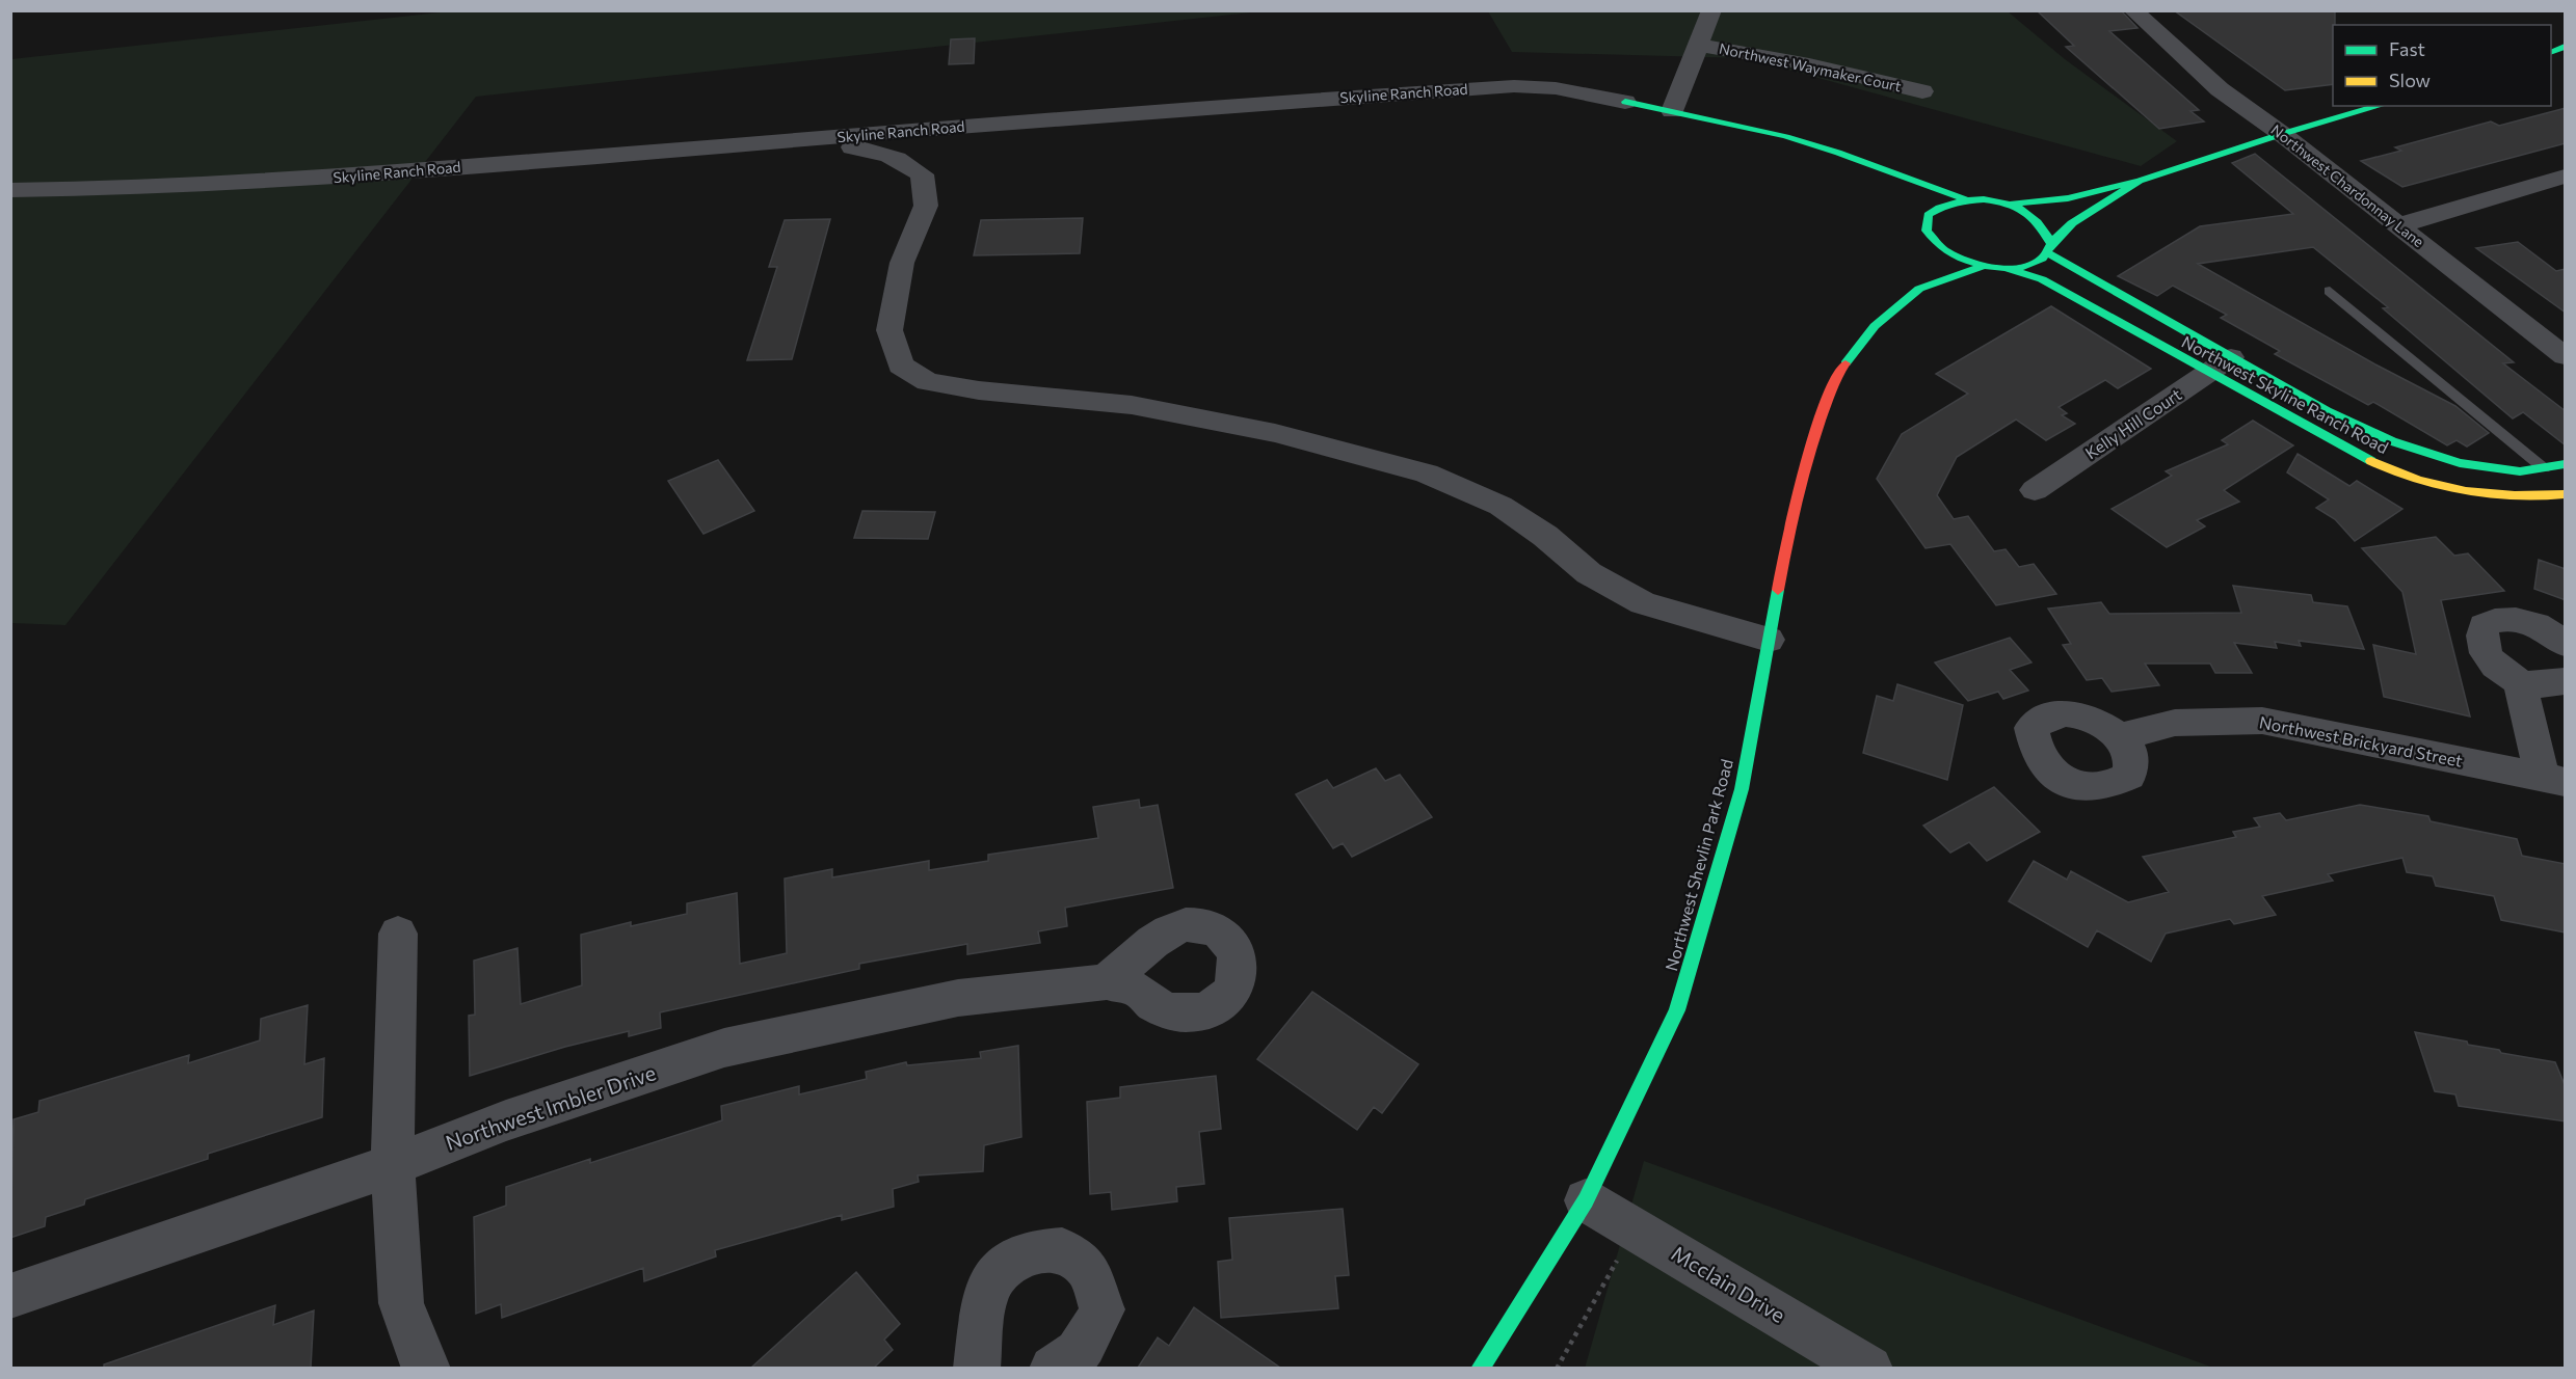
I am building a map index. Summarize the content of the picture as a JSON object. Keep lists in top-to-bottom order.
{
  "streets": {
    "street": [
      "Northwest Waymaker Court",
      "Skyline Ranch Road",
      "Northwest Chardonnay Lane",
      "Northwest Skyline Ranch Road",
      "Kelly Hill Court",
      "Northwest Brickyard Street",
      "Northwest Shevlin Park Road",
      "Northwest Imbler Drive",
      "Mcclain Drive"
    ]
  },
  "crossings": [
    ["Northwest Skyline Ranch Road", "Kelly Hill Court"],
    ["Northwest Shevlin Park Road", "Mcclain Drive"]
  ],
  "legend": ["Fast", "Slow"]
}
